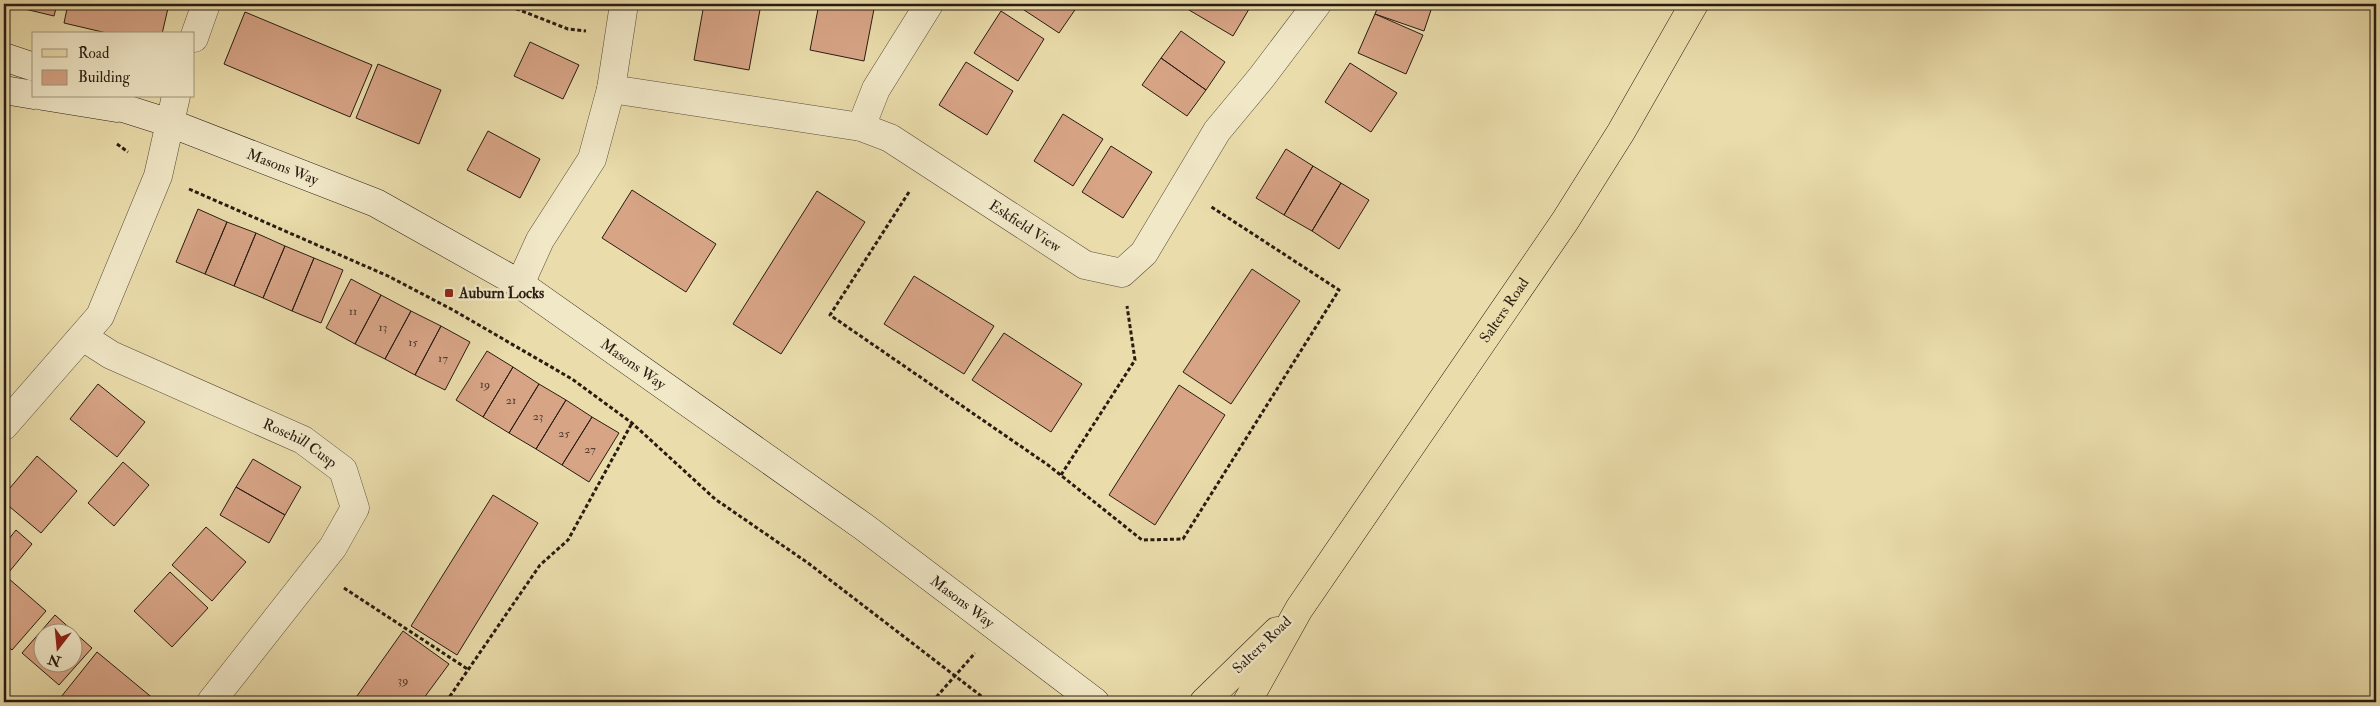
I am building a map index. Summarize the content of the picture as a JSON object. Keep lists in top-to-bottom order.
{
  "streets": {
    "main road": ["Salters Road"],
    "street": ["Masons Way", "Eskfield View", "Rosehill Cusp"]
  },
  "places": {
    "transit": ["Auburn Locks"]
  },
  "house_numbers": [
    "11",
    "13",
    "15",
    "17",
    "19",
    "21",
    "23",
    "25",
    "27",
    "39"
  ],
  "legend": ["Road", "Building"],
  "north": "bottom"
}
